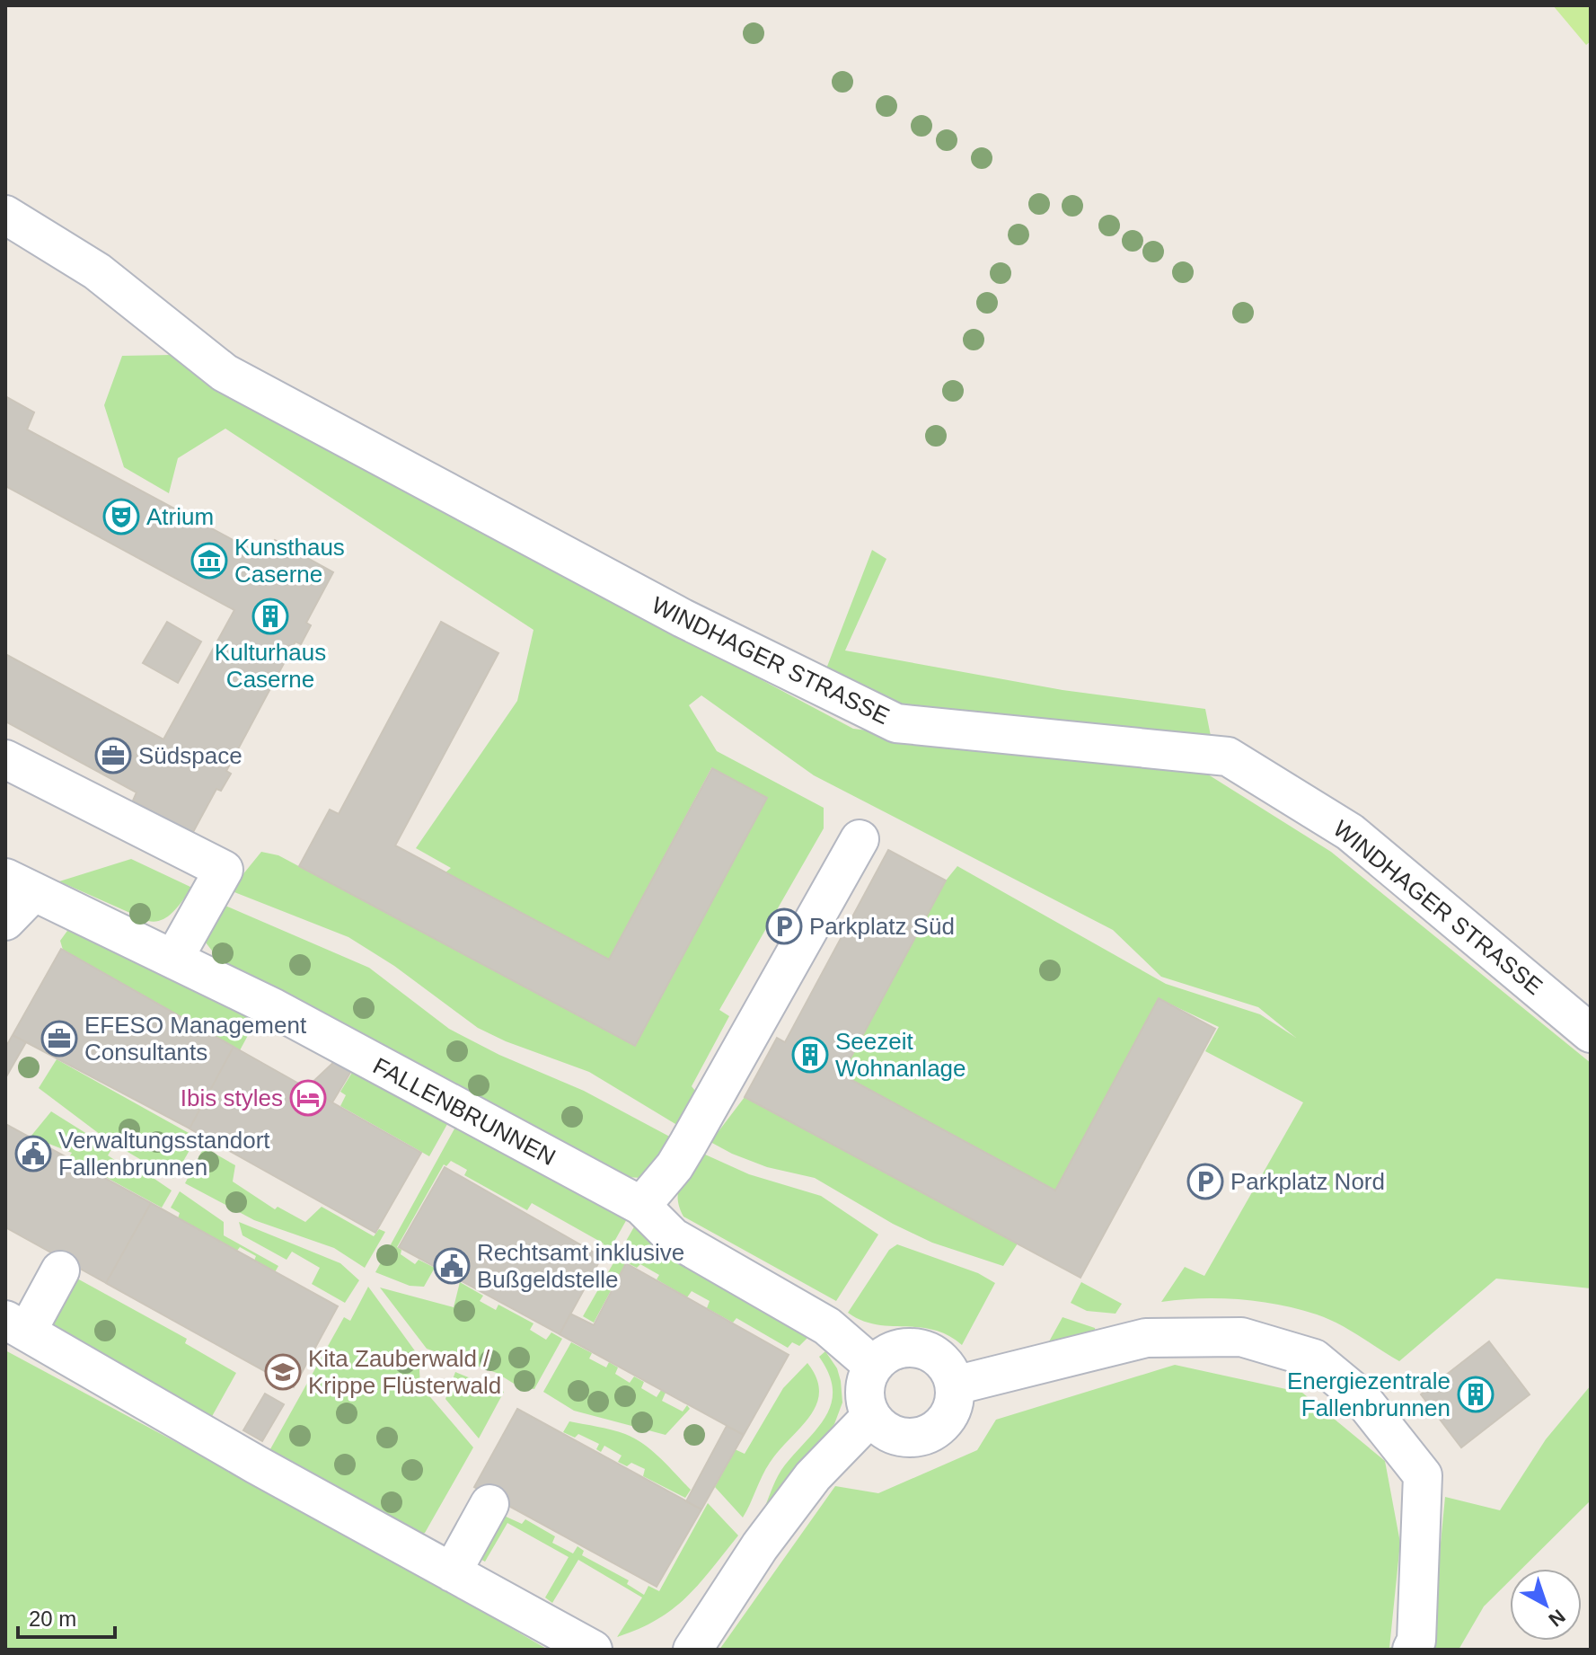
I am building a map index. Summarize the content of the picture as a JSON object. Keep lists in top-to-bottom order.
{
  "streets": {
    "street": ["WINDHAGER STRASSE", "FALLENBRUNNEN"]
  },
  "places": {
    "theatre": ["Atrium"],
    "museum": ["Kunsthaus Caserne"],
    "building": ["Kulturhaus Caserne", "Seezeit Wohnanlage", "Energiezentrale Fallenbrunnen"],
    "office": ["Südspace", "EFESO Management Consultants"],
    "parking": ["Parkplatz Süd", "Parkplatz Nord"],
    "hotel": ["Ibis styles"],
    "public building": ["Verwaltungsstandort Fallenbrunnen", "Rechtsamt inklusive Bußgeldstelle"],
    "school or university": ["Kita Zauberwald / Krippe Flüsterwald"]
  },
  "scale_bar": "20 m",
  "north": "bottom right"
}
